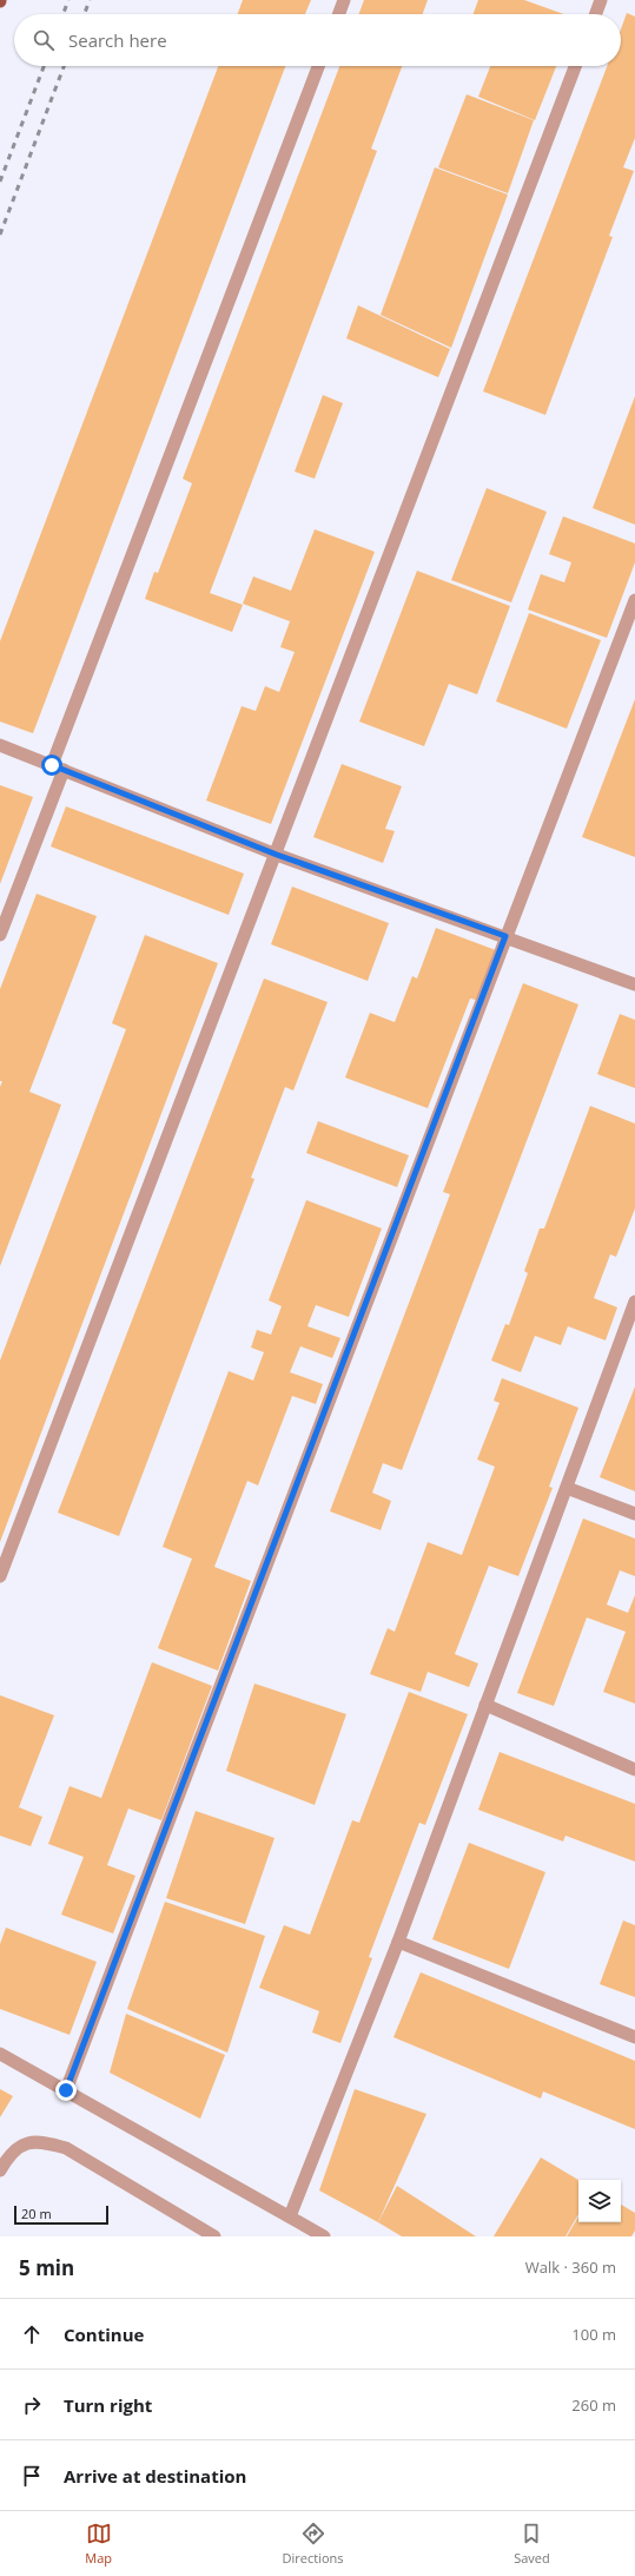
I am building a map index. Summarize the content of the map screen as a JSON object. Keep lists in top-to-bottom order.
{
  "scale_bar": "20 m",
  "page": {
    "search": "Search here",
    "scale": "20 m",
    "heading": ["5 min", "Walk · 360 m"],
    "list": [
      ["Continue", "100 m"],
      ["Turn right", "260 m"],
      "Arrive at destination"
    ],
    "nav": ["Map", "Directions", "Saved"]
  }
}
